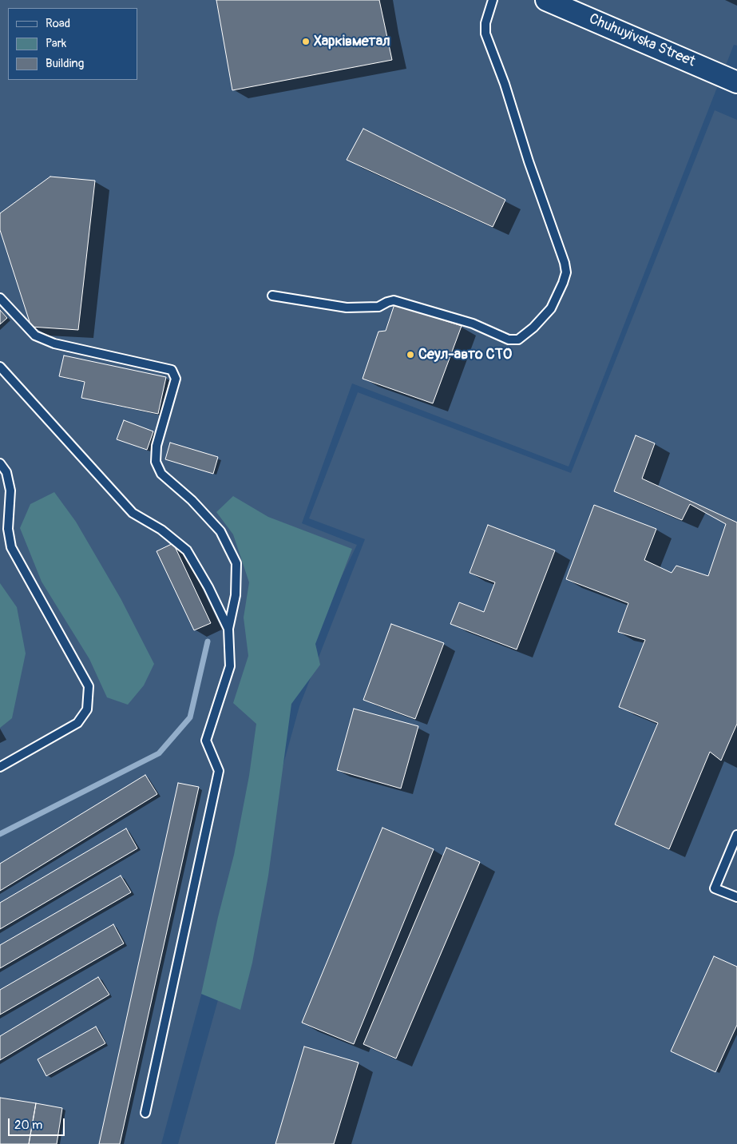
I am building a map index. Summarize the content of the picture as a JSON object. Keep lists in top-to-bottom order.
{
  "streets": {
    "street": ["Chuhuyivska Street"]
  },
  "places": ["Харківметал", "Сеул-авто СТО"],
  "legend": ["Road", "Park", "Building"],
  "scale_bar": "20 m"
}
